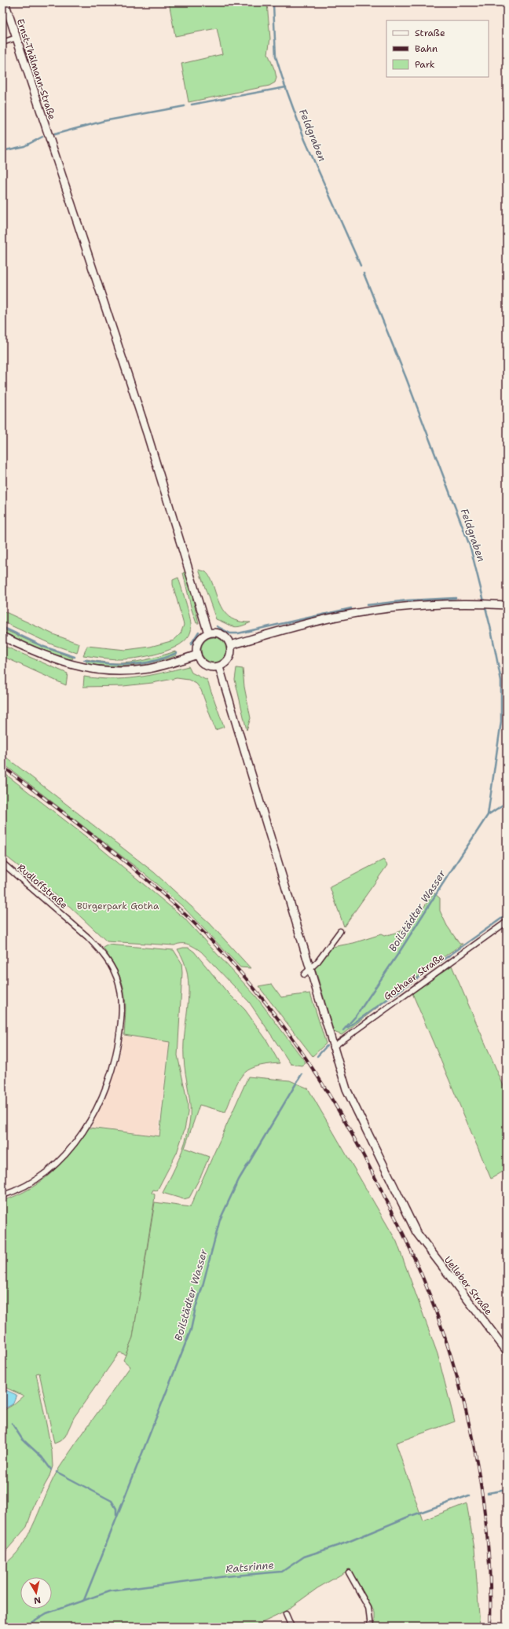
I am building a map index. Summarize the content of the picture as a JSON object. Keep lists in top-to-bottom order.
{
  "streets": {
    "street": [
      "Ernst-Thälmann-Straße",
      "Rudloffstraße",
      "Gothaer Straße",
      "Uelleber Straße"
    ]
  },
  "crossings": [
    ["Ernst-Thälmann-Straße", "Uelleber Straße"],
    ["Gothaer Straße", "Uelleber Straße"]
  ],
  "water": ["Feldgraben", "Boilstädter Wasser", "Ratsrinne"],
  "parks": ["Bürgerpark Gotha"],
  "legend": ["Straße", "Bahn", "Park"],
  "north": "bottom"
}
